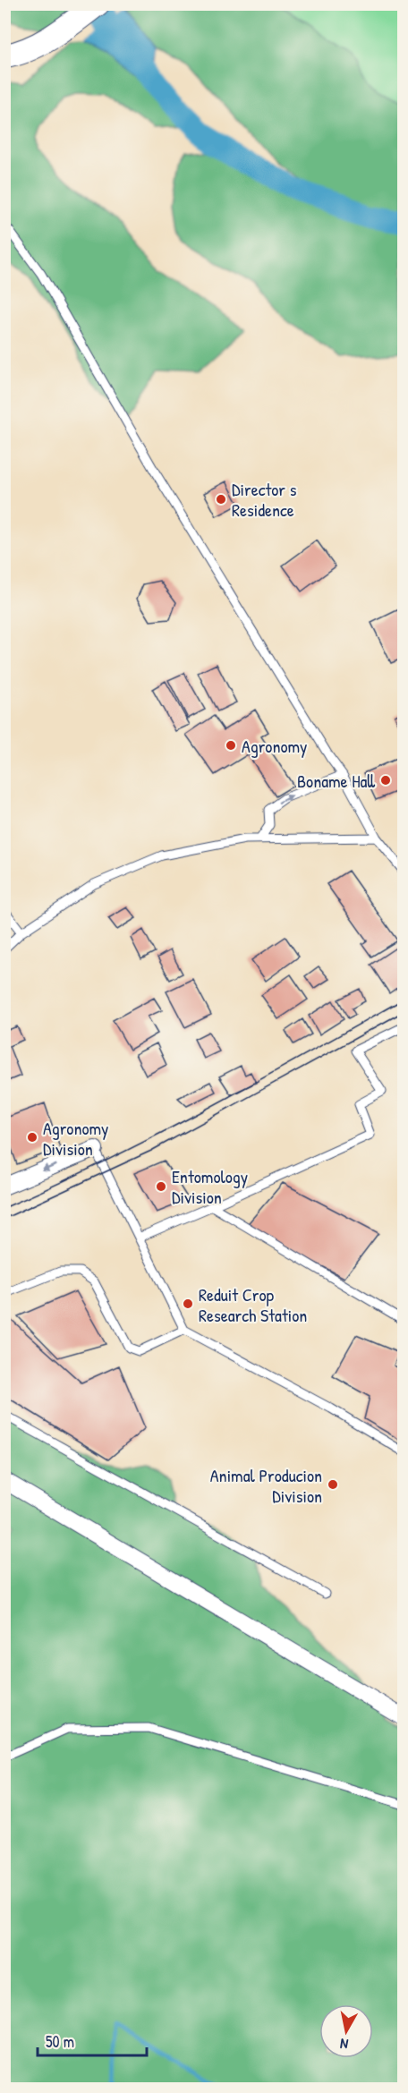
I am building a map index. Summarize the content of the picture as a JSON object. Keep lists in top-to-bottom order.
{
  "places": [
    "Director s Residence",
    "Agronomy",
    "Boname Hall",
    "Agronomy Division",
    "Entomology Division",
    "Reduit Crop Research Station",
    "Animal Producion Division"
  ],
  "scale_bar": "50 m",
  "north": "bottom"
}
